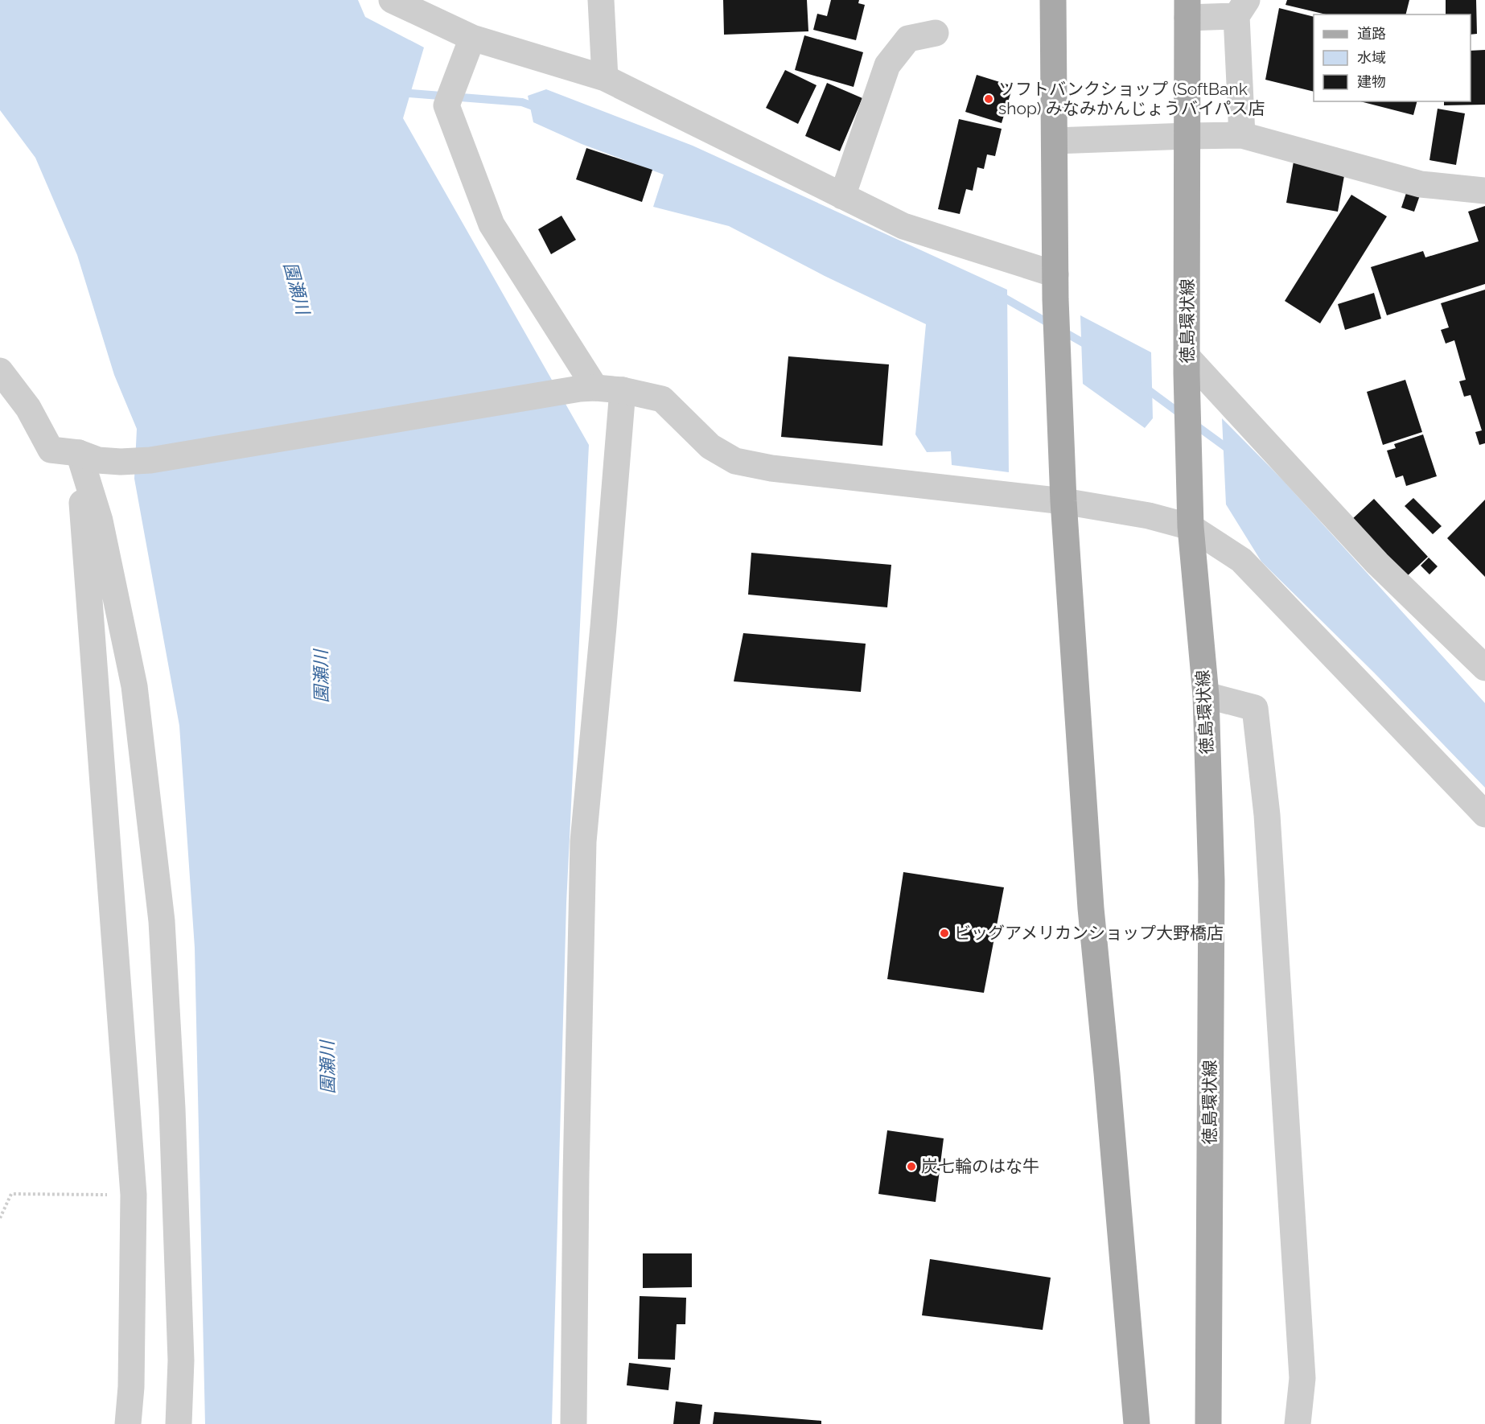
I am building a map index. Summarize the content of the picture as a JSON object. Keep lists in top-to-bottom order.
{
  "streets": {
    "main road": ["徳島環状線"]
  },
  "water": ["園瀬川"],
  "places": ["ソフトバンクショップ (SoftBank shop) みなみかんじょうバイパス店", "ビッグアメリカンショップ大野橋店", "炭七輪のはな牛"],
  "legend": ["道路", "水域", "建物"]
}
